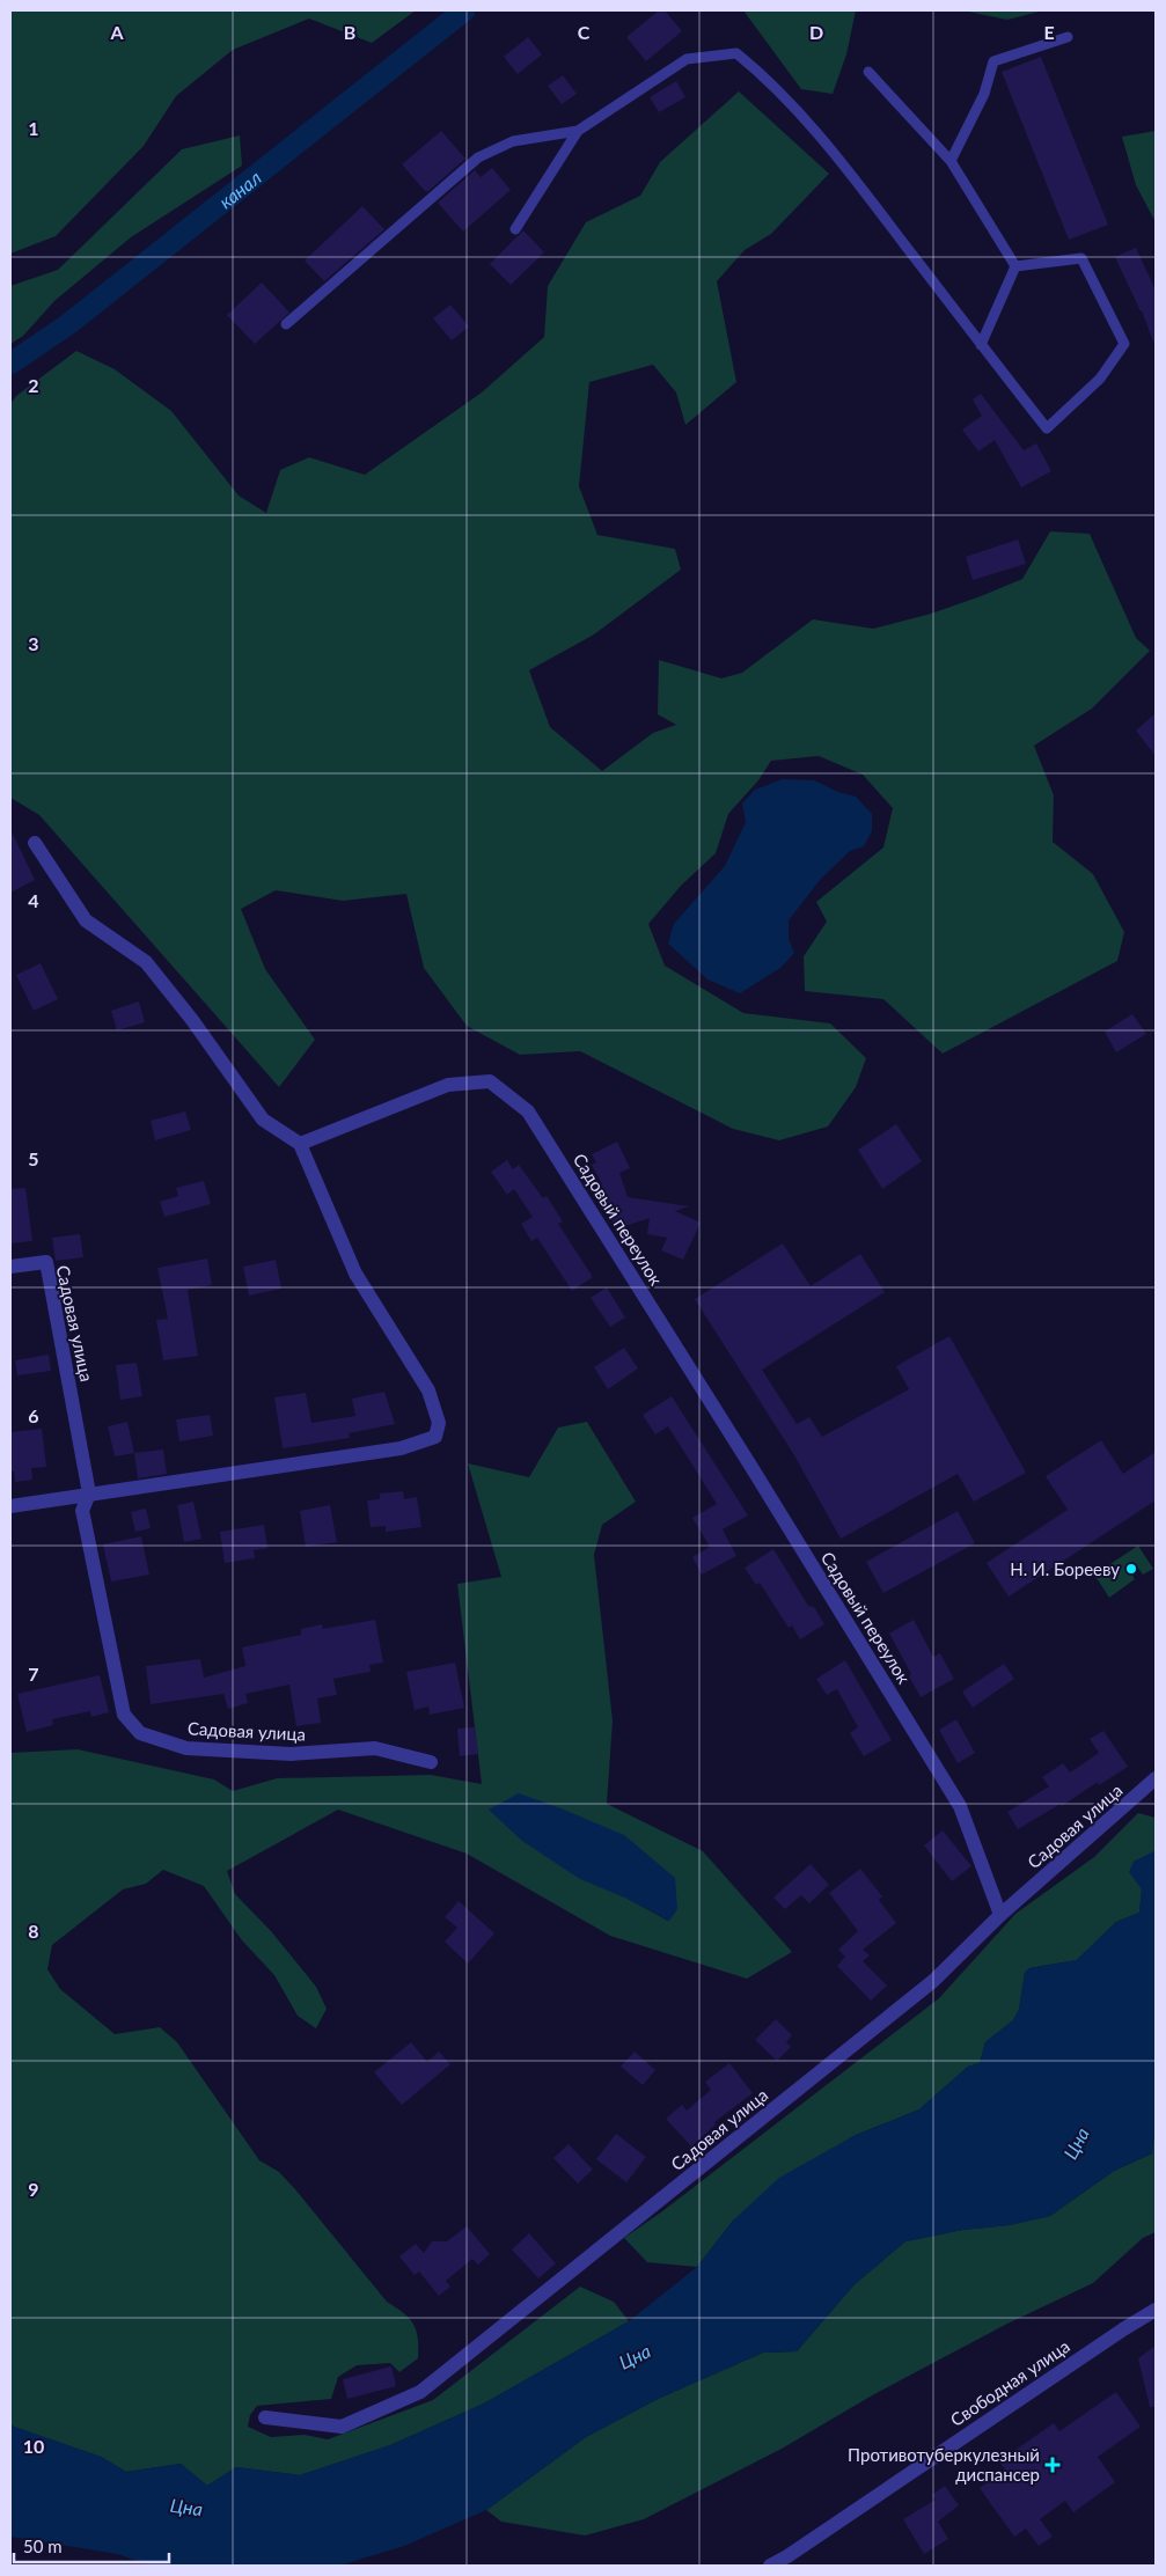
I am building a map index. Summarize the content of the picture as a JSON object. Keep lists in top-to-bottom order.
{
  "streets": {
    "street": ["Садовый переулок", "Садовая улица", "Свободная улица"]
  },
  "crossings": [
    ["Садовый переулок", "Садовая улица"]
  ],
  "water": ["канал", "Цна"],
  "places": {
    "other": ["Н. И. Борееву"],
    "health": ["Противотуберкулезный диспансер"]
  },
  "scale_bar": "50 m",
  "grid": {
    "columns": [
      "A",
      "B",
      "C",
      "D",
      "E"
    ],
    "rows": [
      "1",
      "2",
      "3",
      "4",
      "5",
      "6",
      "7",
      "8",
      "9",
      "10"
    ]
  }
}
